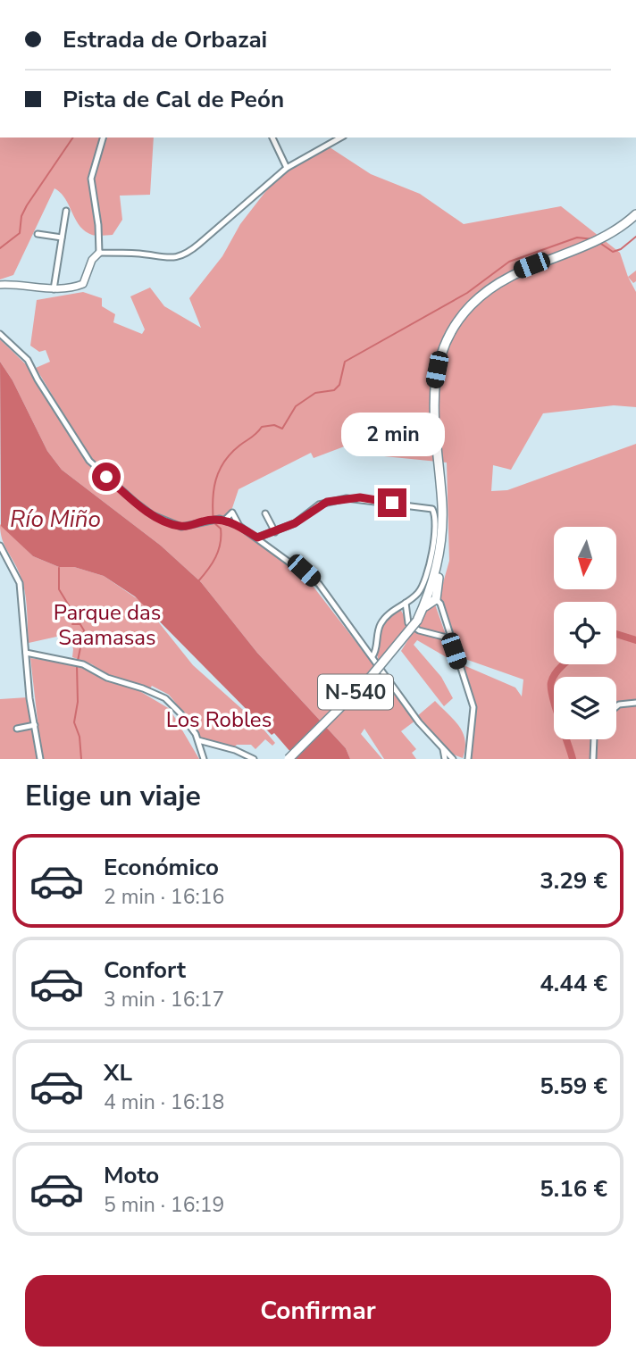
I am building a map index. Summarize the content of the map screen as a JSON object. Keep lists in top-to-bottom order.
{
  "streets": {
    "highway": ["N-540"]
  },
  "water": ["Río Miño"],
  "parks": ["Parque das Saamasas", "Los Robles"],
  "north": "bottom",
  "page": {
    "banner": ["Estrada de Orbazai", "Pista de Cal de Peón"],
    "bubble": "2 min",
    "heading": "Elige un viaje",
    "list": [
      {
        "name": "Económico",
        "note": "2 min · 16:16",
        "value": "3.29 €"
      },
      {
        "name": "Confort",
        "note": "3 min · 16:17",
        "value": "4.44 €"
      },
      {
        "name": "XL",
        "note": "4 min · 16:18",
        "value": "5.59 €"
      },
      {
        "name": "Moto",
        "note": "5 min · 16:19",
        "value": "5.16 €"
      }
    ],
    "buttons": "Confirmar"
  }
}
